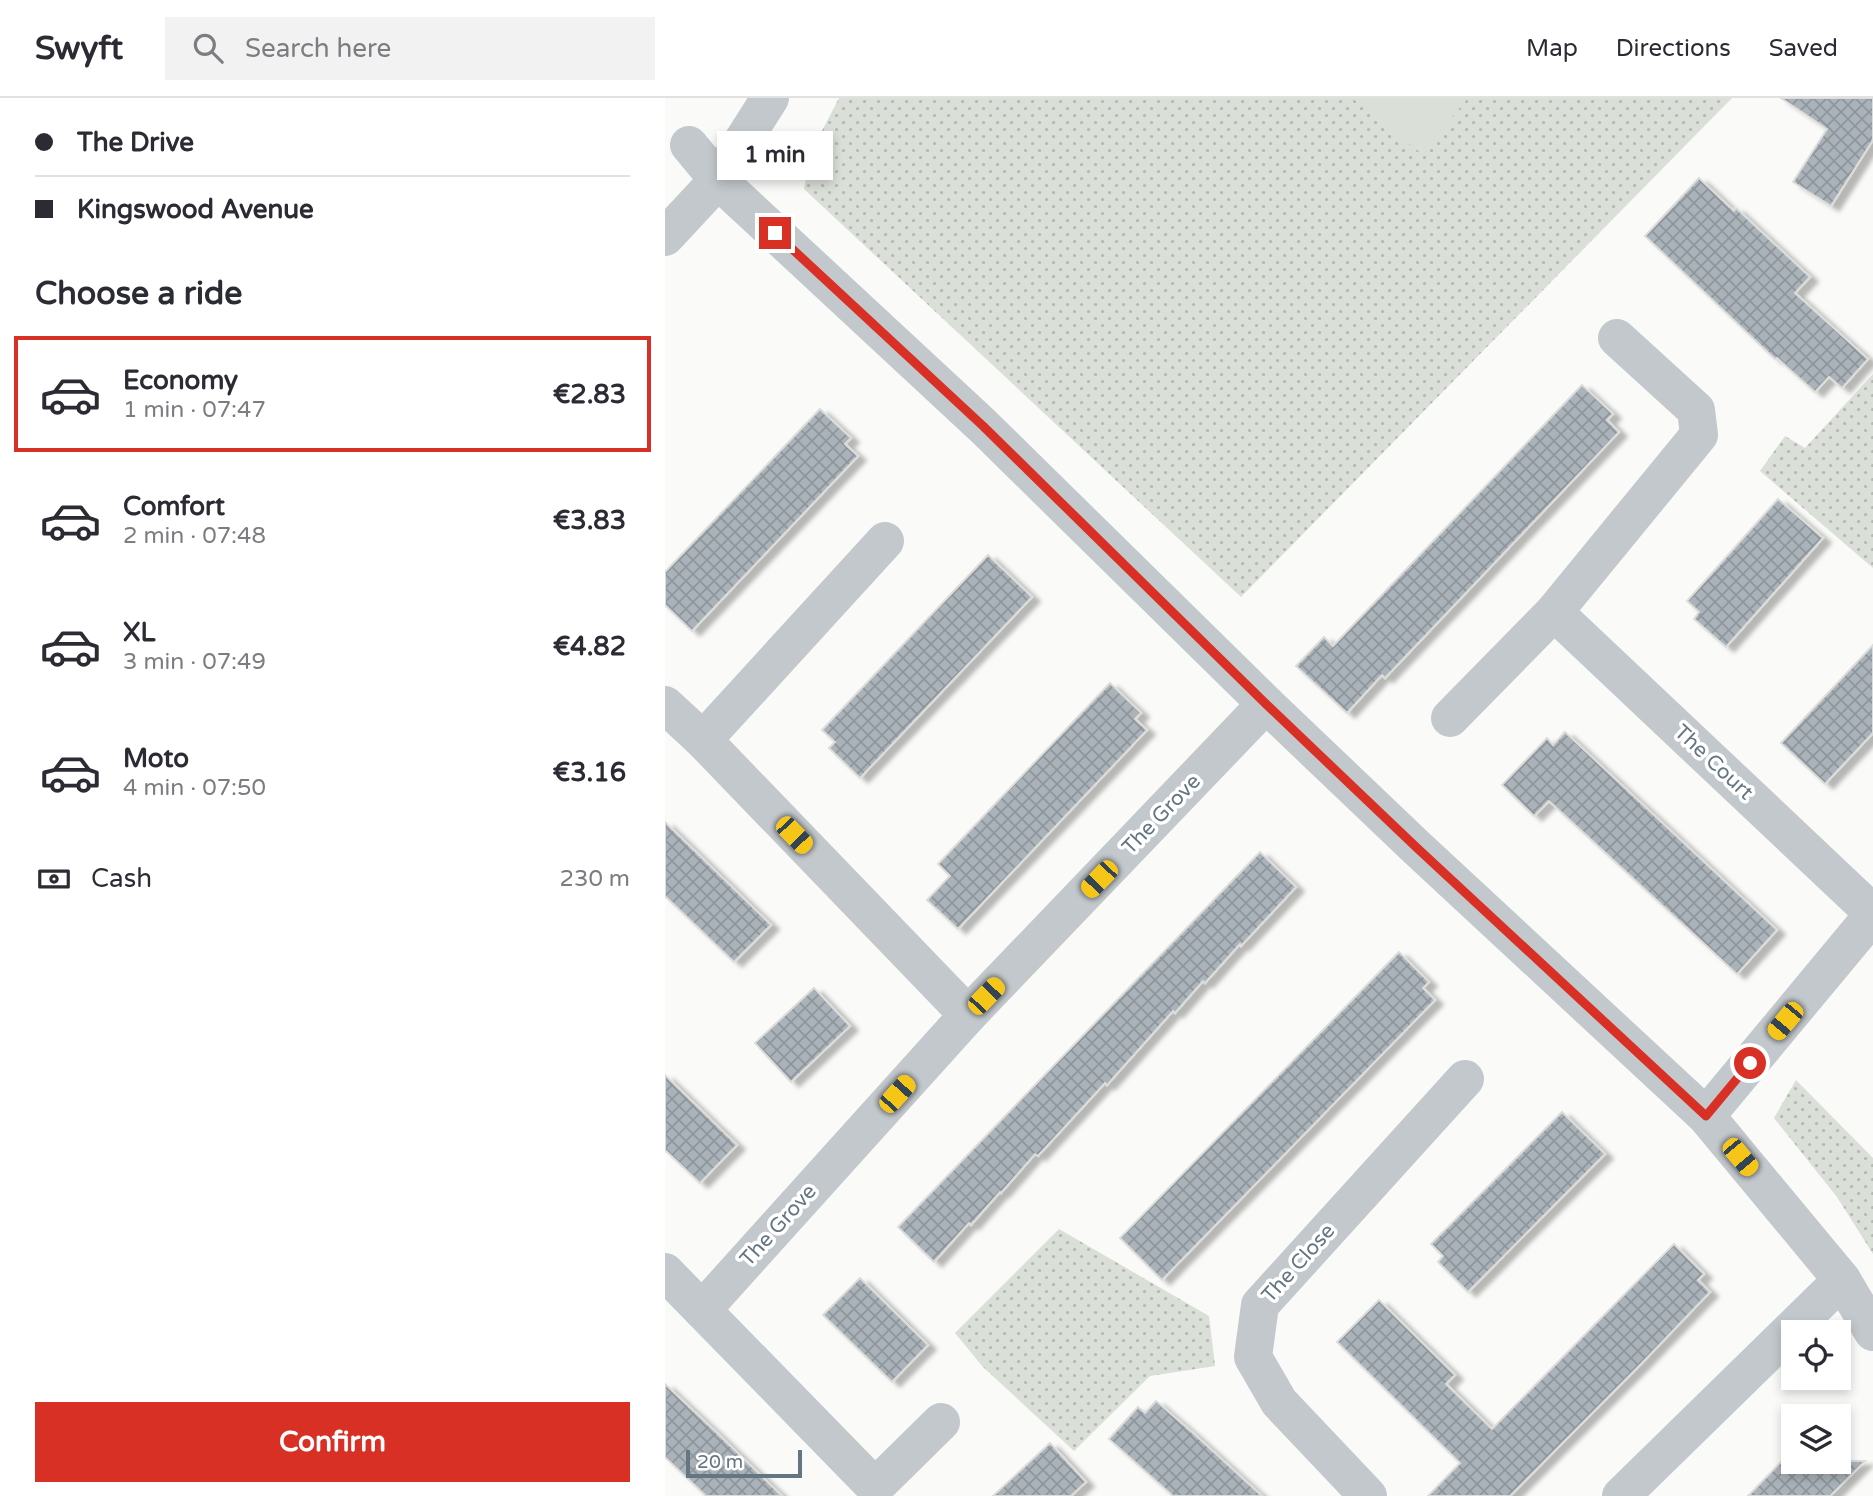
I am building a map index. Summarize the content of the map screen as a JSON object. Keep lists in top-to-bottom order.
{
  "streets": {
    "street": ["The Court", "The Grove", "The Close"]
  },
  "scale_bar": "20 m",
  "page": {
    "header": "Swyft",
    "search": "Search here",
    "nav": ["Map", "Directions", "Saved"],
    "banner": ["The Drive", "Kingswood Avenue"],
    "bubble": "1 min",
    "heading": "Choose a ride",
    "list": [
      {
        "name": "Economy",
        "note": "1 min · 07:47",
        "value": "€2.83"
      },
      {
        "name": "Comfort",
        "note": "2 min · 07:48",
        "value": "€3.83"
      },
      {
        "name": "XL",
        "note": "3 min · 07:49",
        "value": "€4.82"
      },
      {
        "name": "Moto",
        "note": "4 min · 07:50",
        "value": "€3.16"
      }
    ],
    "pay": ["Cash", "230 m"],
    "buttons": "Confirm",
    "scale": "20 m"
  }
}
